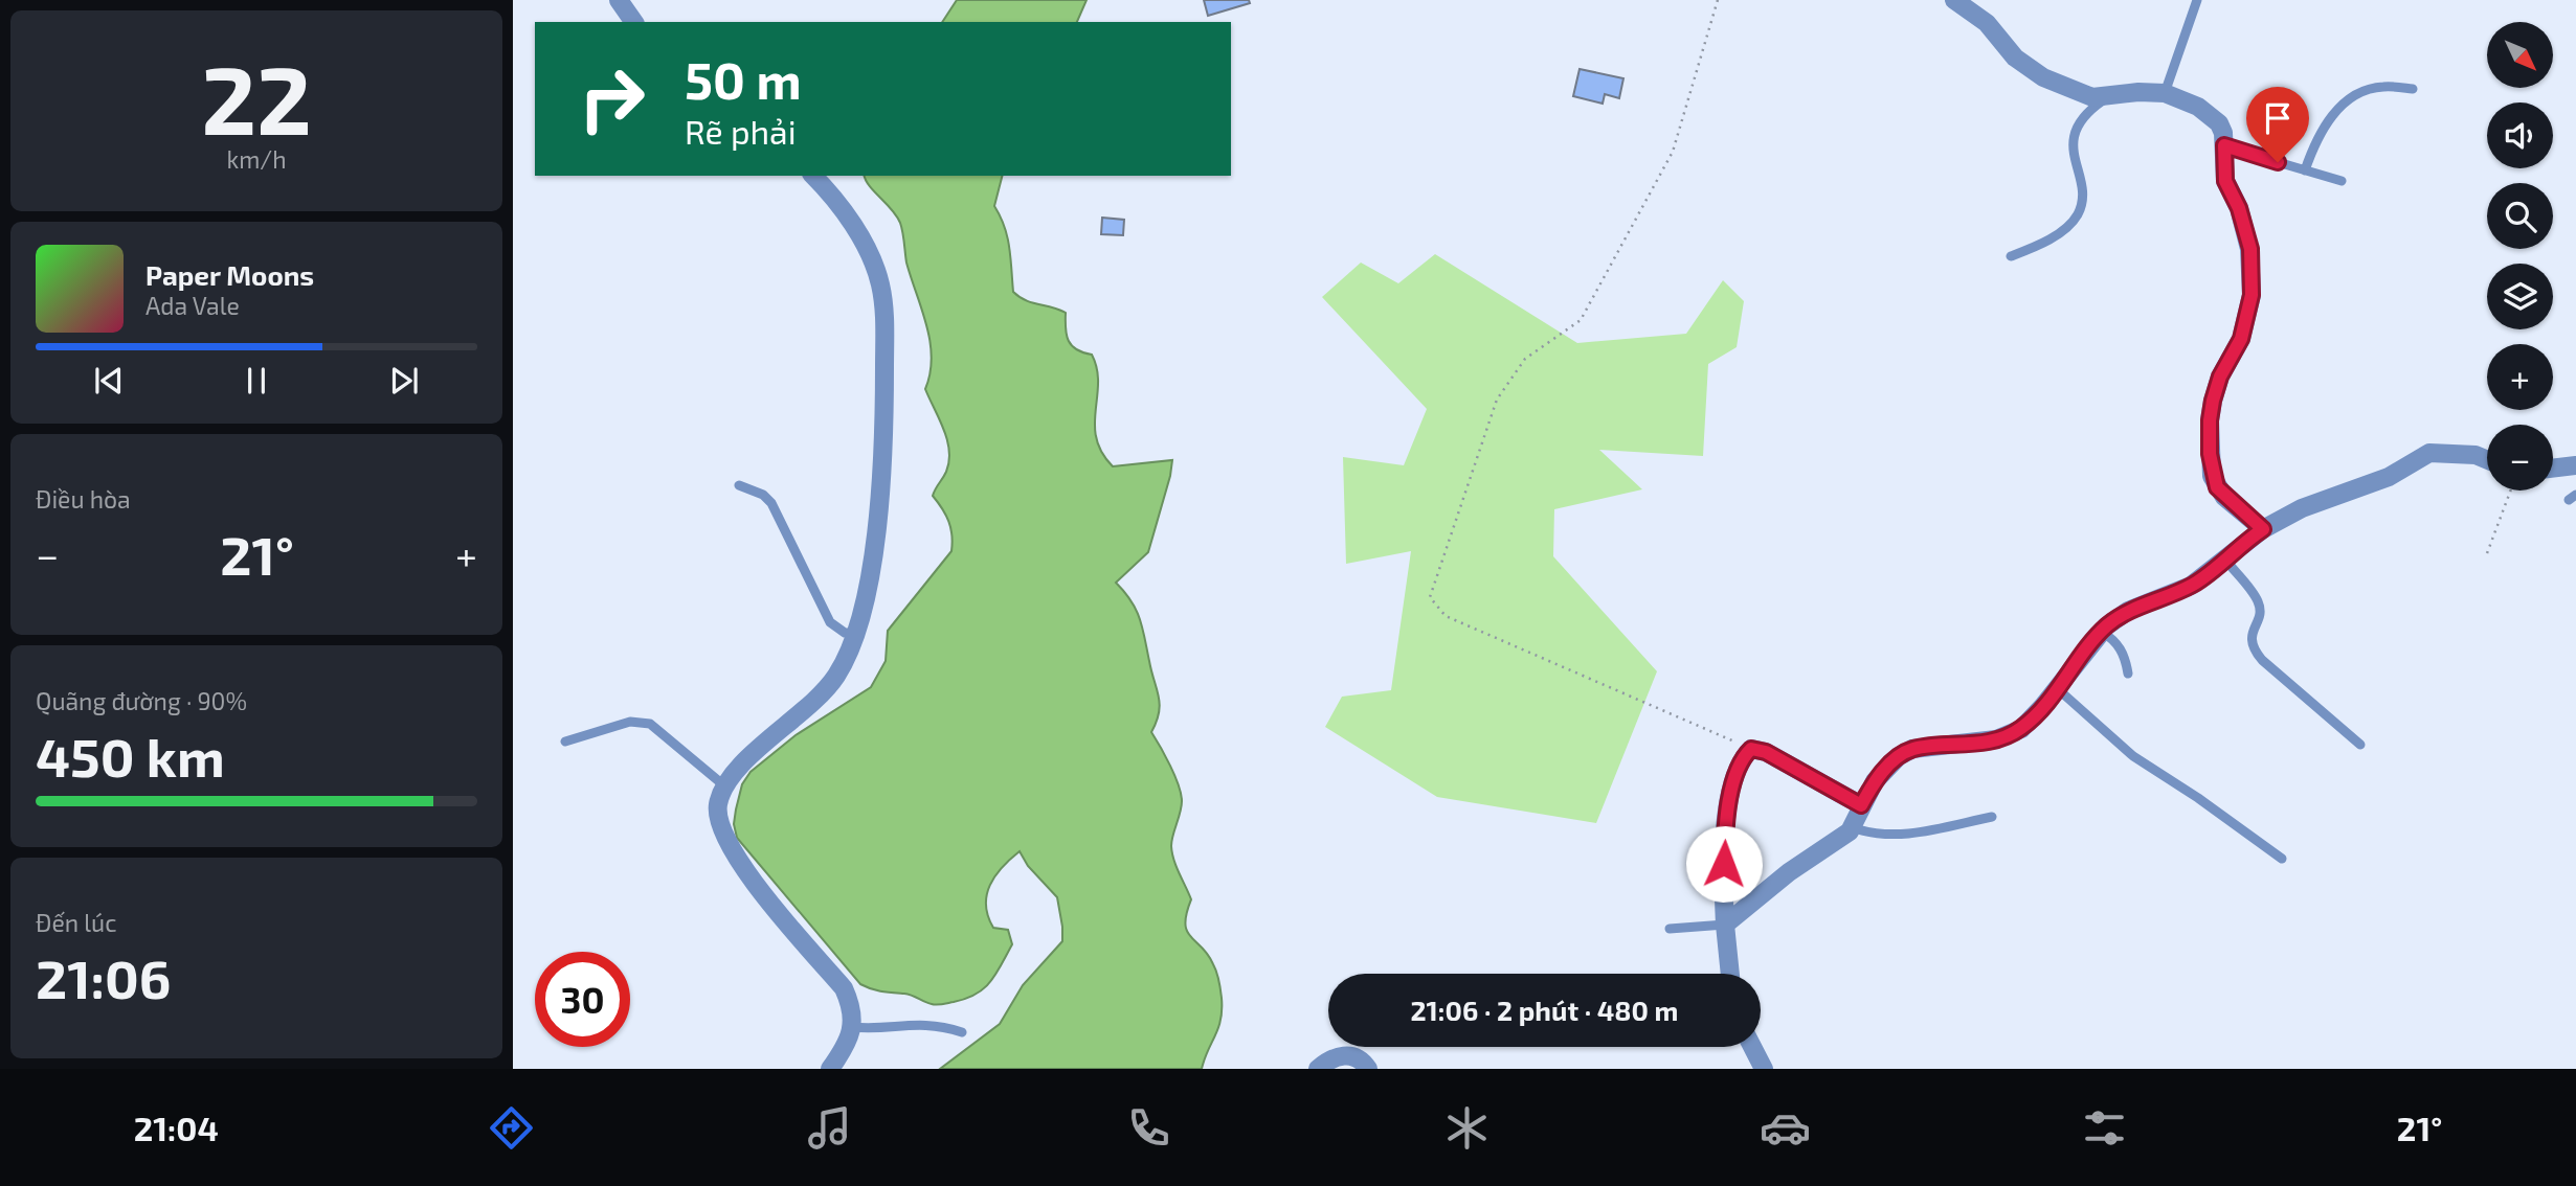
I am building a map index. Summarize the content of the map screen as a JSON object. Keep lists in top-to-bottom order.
{
  "north": "bottom right",
  "page": {
    "tile": [
      ["22", "km/h"],
      "Điều hòa",
      ["Quãng đường · 90%", "450 km"],
      ["Đến lúc", "21:06"]
    ],
    "map_buttons": ["+", "−"],
    "turn": ["50 m", "Rẽ phải"],
    "song": ["Paper Moons", "Ada Vale"],
    "heat": ["−", "21°", "+"],
    "limit": "30",
    "trip": "21:06 · 2 phút · 480 m",
    "tabs": ["21:04", "21°"]
  }
}
